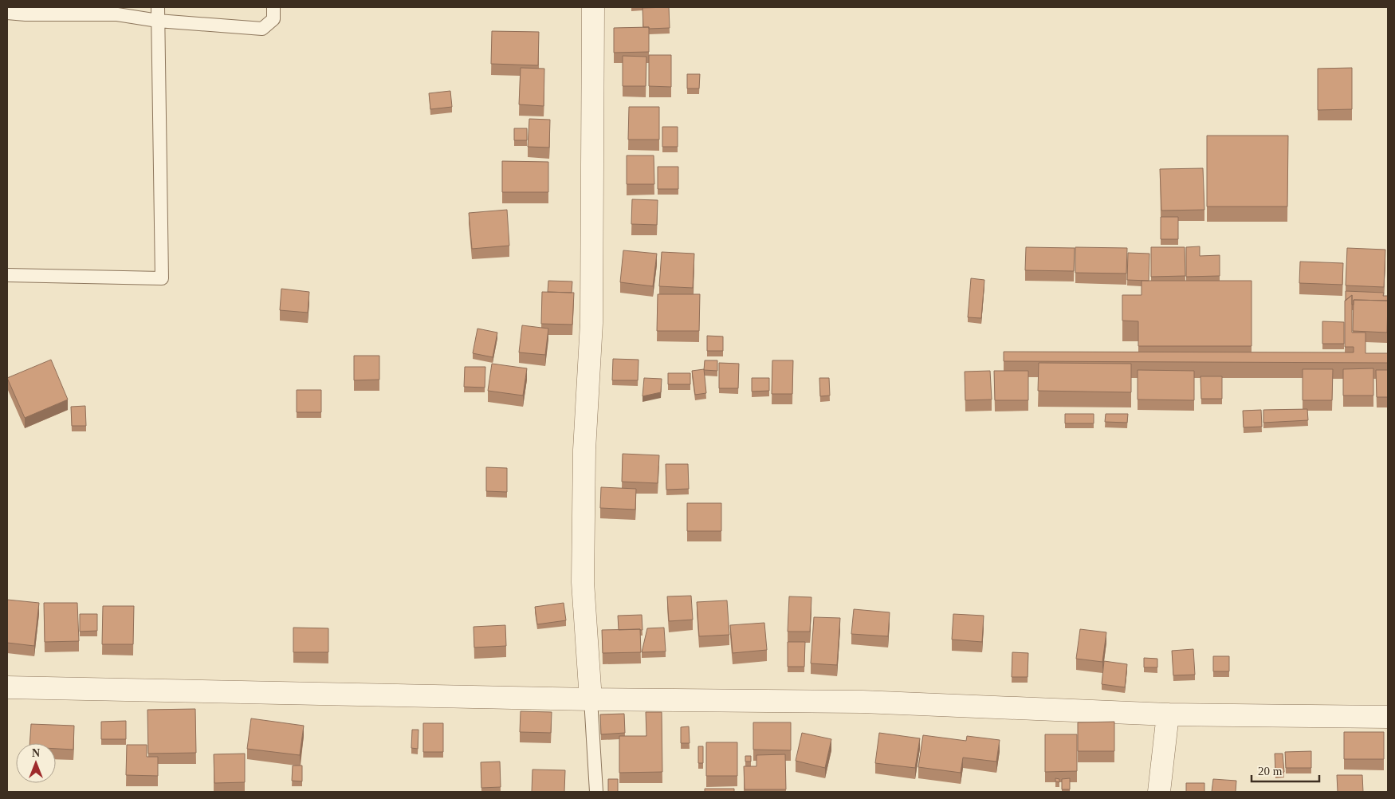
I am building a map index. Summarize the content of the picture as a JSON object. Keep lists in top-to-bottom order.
{
  "scale_bar": "20 m",
  "north": "top"
}
